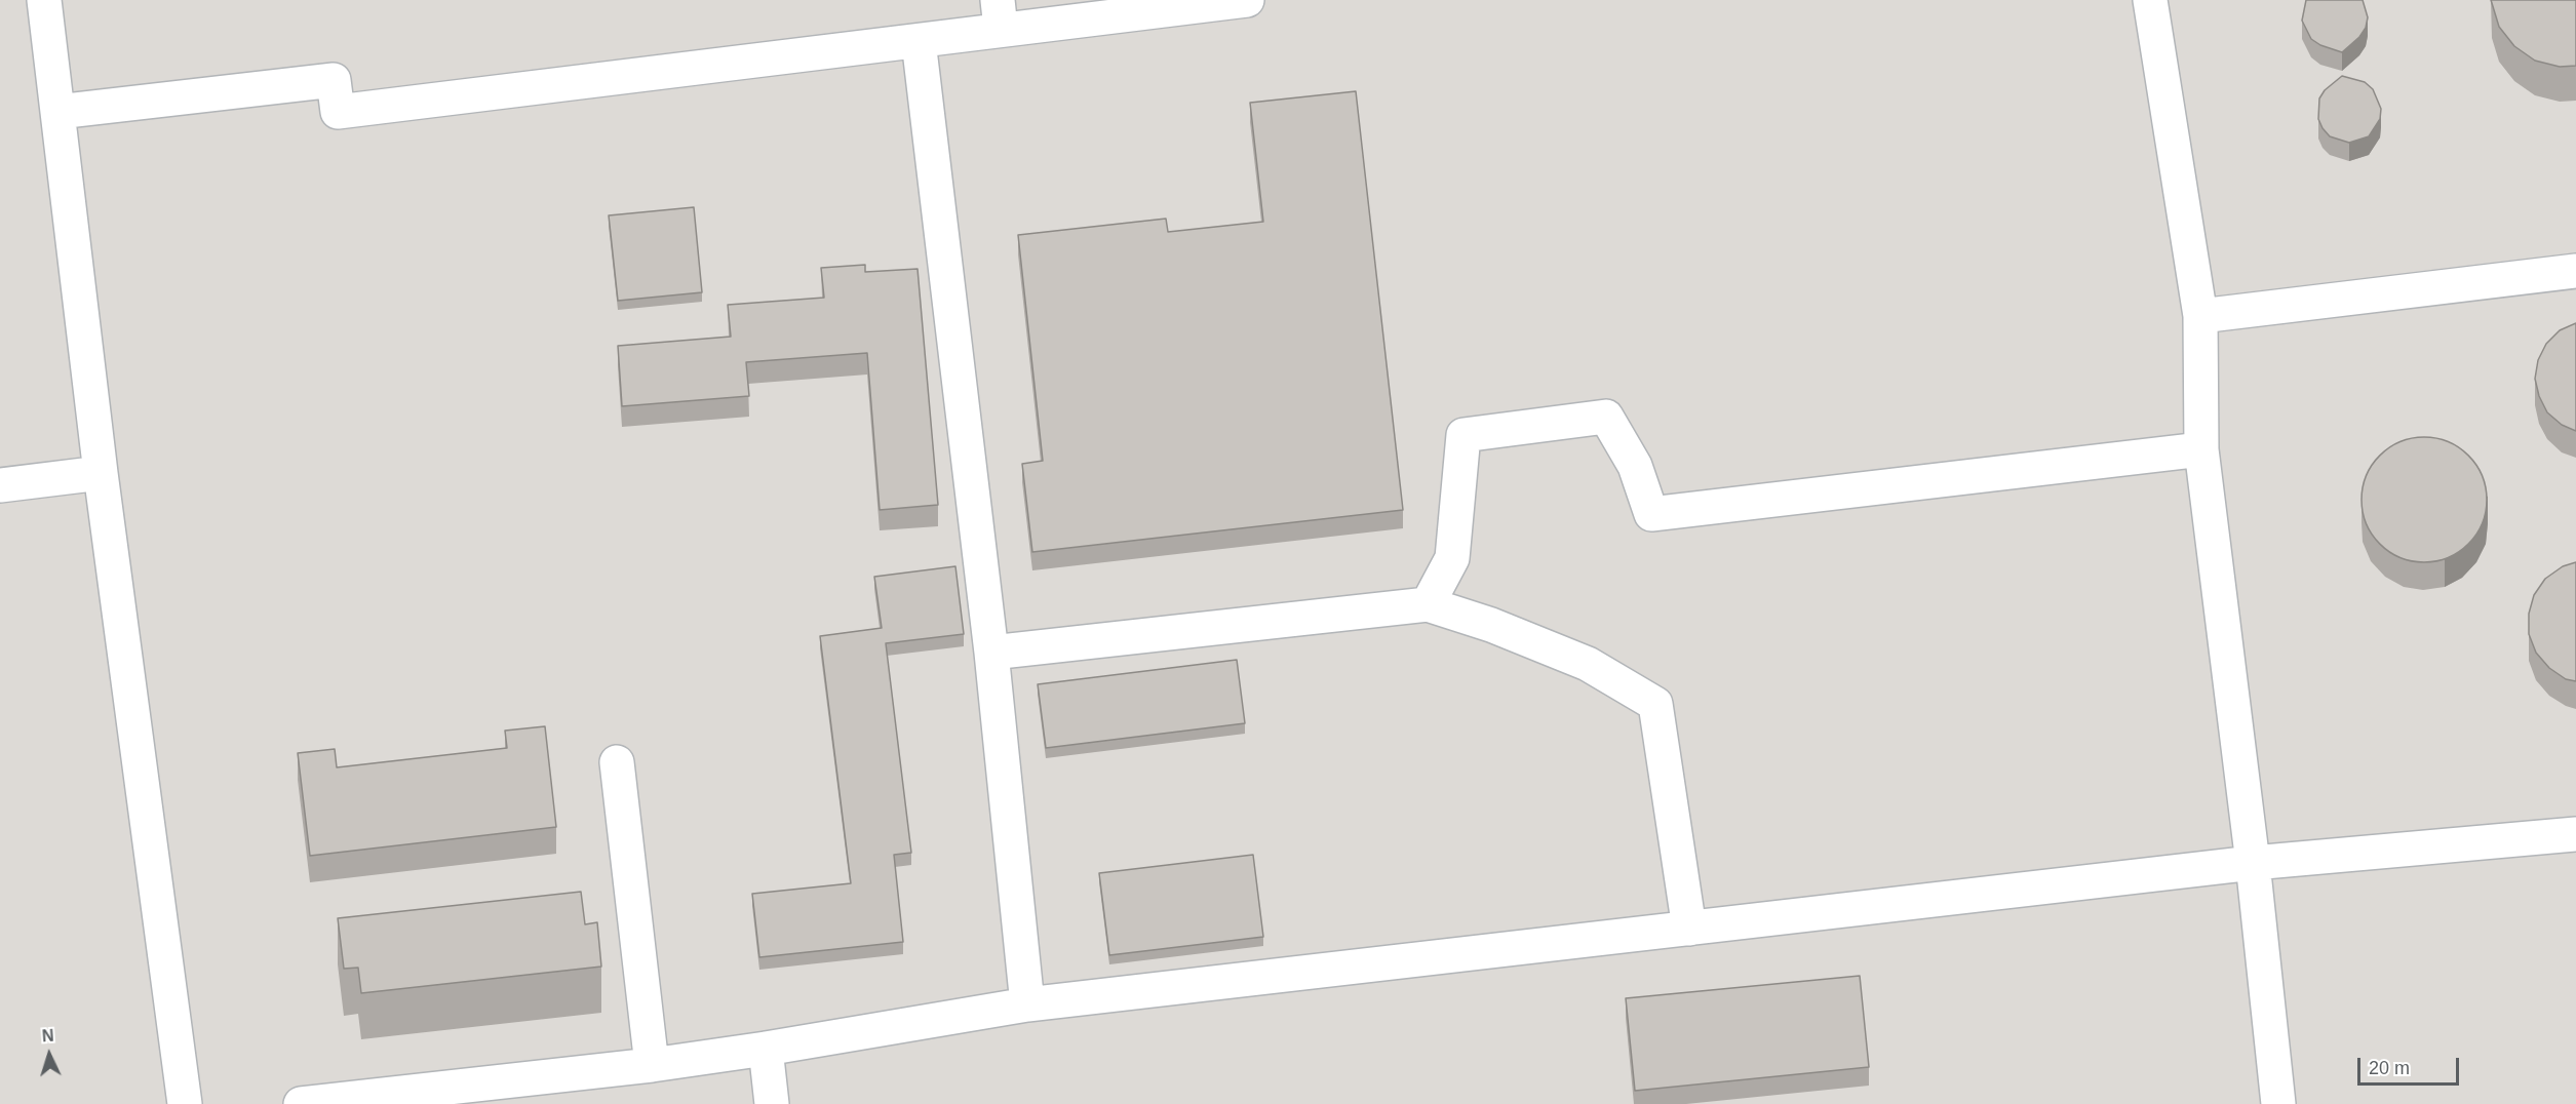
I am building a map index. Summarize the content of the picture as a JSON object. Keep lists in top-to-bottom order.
{
  "scale_bar": "20 m",
  "north": "top"
}
